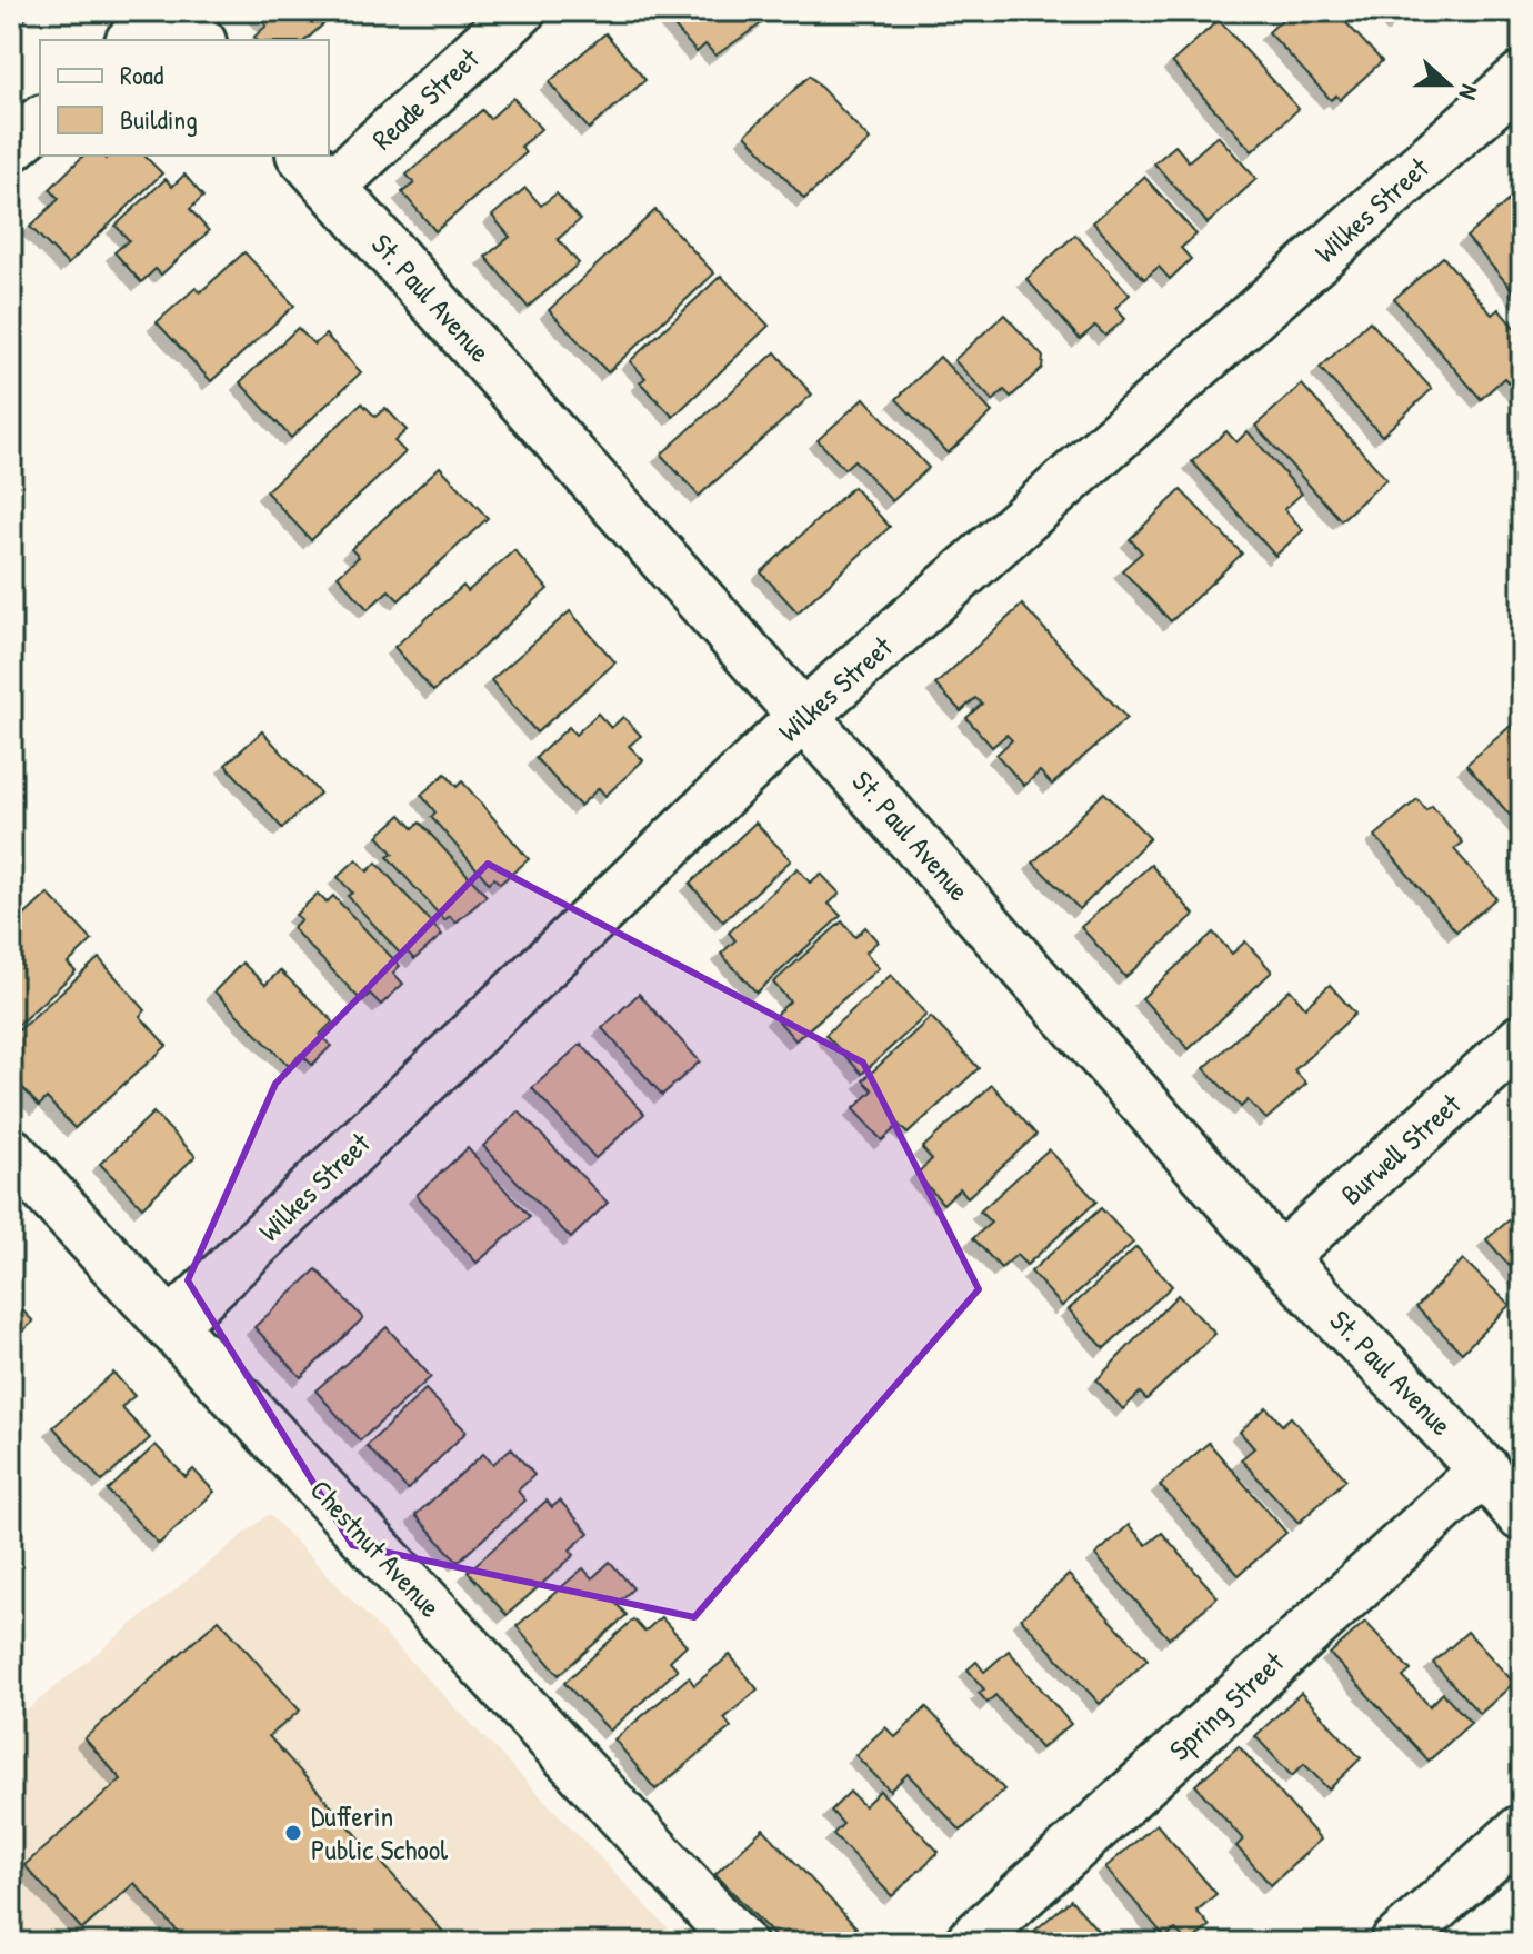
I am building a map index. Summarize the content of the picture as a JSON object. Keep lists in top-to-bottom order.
{
  "streets": {
    "street": [
      "Reade Street",
      "Wilkes Street",
      "St. Paul Avenue",
      "Burwell Street",
      "Chestnut Avenue",
      "Spring Street"
    ]
  },
  "crossings": [
    ["Reade Street", "St. Paul Avenue"],
    ["Wilkes Street", "St. Paul Avenue"],
    ["Wilkes Street", "Chestnut Avenue"],
    ["St. Paul Avenue", "Burwell Street"],
    ["St. Paul Avenue", "Spring Street"]
  ],
  "places": ["Dufferin Public School"],
  "legend": ["Road", "Building"],
  "north": "right"
}
